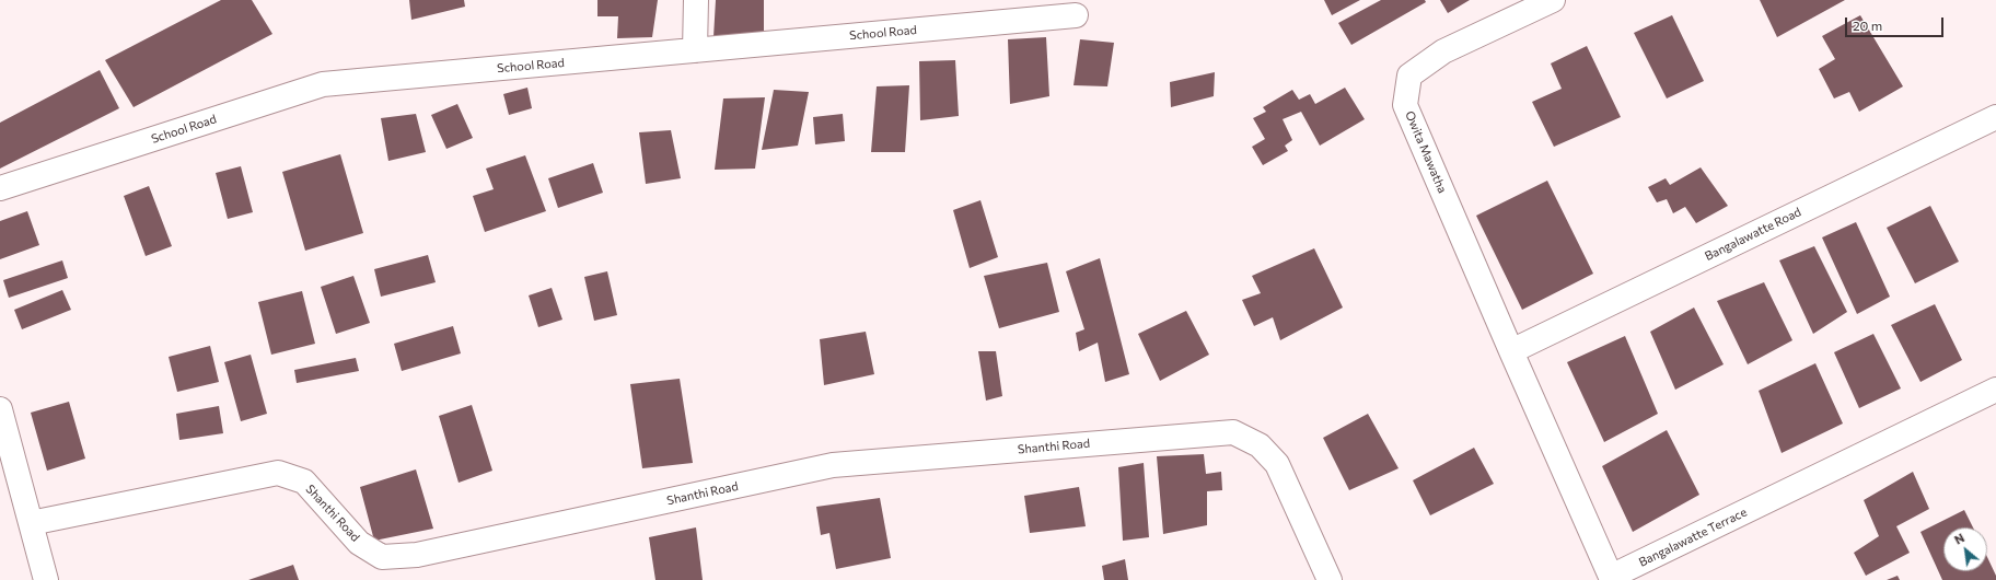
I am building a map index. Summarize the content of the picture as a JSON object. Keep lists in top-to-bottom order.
{
  "streets": {
    "street": [
      "School Road",
      "Owita Mawatha",
      "Bangalawatte Road",
      "Shanthi Road",
      "Bangalawatte Terrace"
    ]
  },
  "crossings": [
    ["Owita Mawatha", "Bangalawatte Road"],
    ["Owita Mawatha", "Bangalawatte Terrace"],
    ["Bangalawatte Road", "Bangalawatte Terrace"]
  ],
  "scale_bar": "20 m",
  "north": "top left"
}
